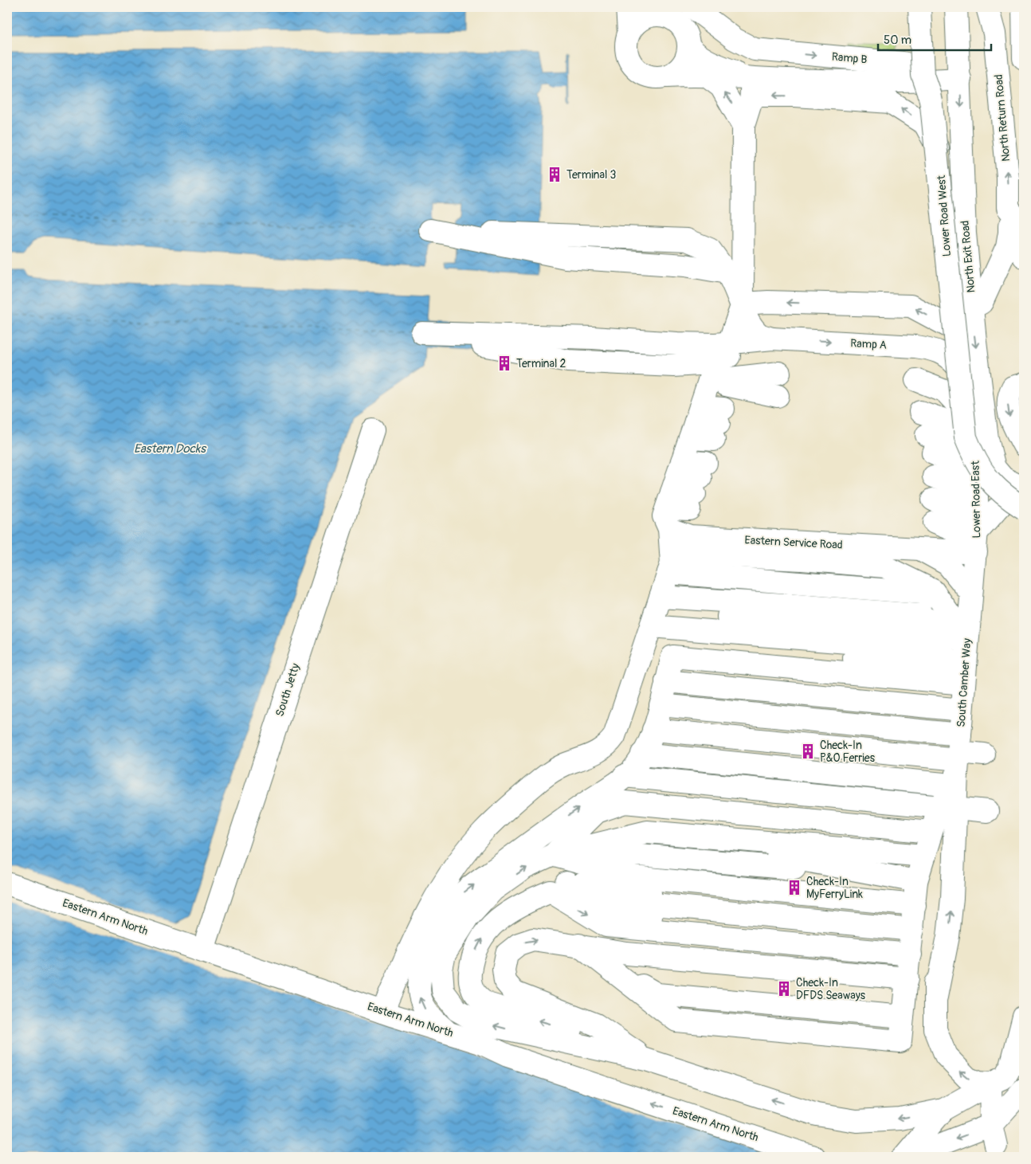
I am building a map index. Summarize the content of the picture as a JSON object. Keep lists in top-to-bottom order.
{
  "streets": {
    "lane": [
      "Ramp B",
      "North Return Road",
      "Lower Road West",
      "North Exit Road",
      "Ramp A",
      "Lower Road East",
      "Eastern Service Road",
      "South Camber Way",
      "South Jetty",
      "Eastern Arm North"
    ]
  },
  "crossings": [
    ["Ramp B", "Lower Road West"],
    ["Lower Road West", "North Exit Road"],
    ["Lower Road West", "Lower Road East"],
    ["Lower Road East", "Eastern Service Road"],
    ["Lower Road East", "South Camber Way"],
    ["Eastern Service Road", "South Camber Way"],
    ["South Jetty", "Eastern Arm North"]
  ],
  "water": ["Eastern Docks"],
  "places": {
    "building": [
      "Terminal 3",
      "Terminal 2",
      "Check-In P&O Ferries",
      "Check-In MyFerryLink",
      "Check-In DFDS Seaways"
    ]
  },
  "scale_bar": "50 m"
}
